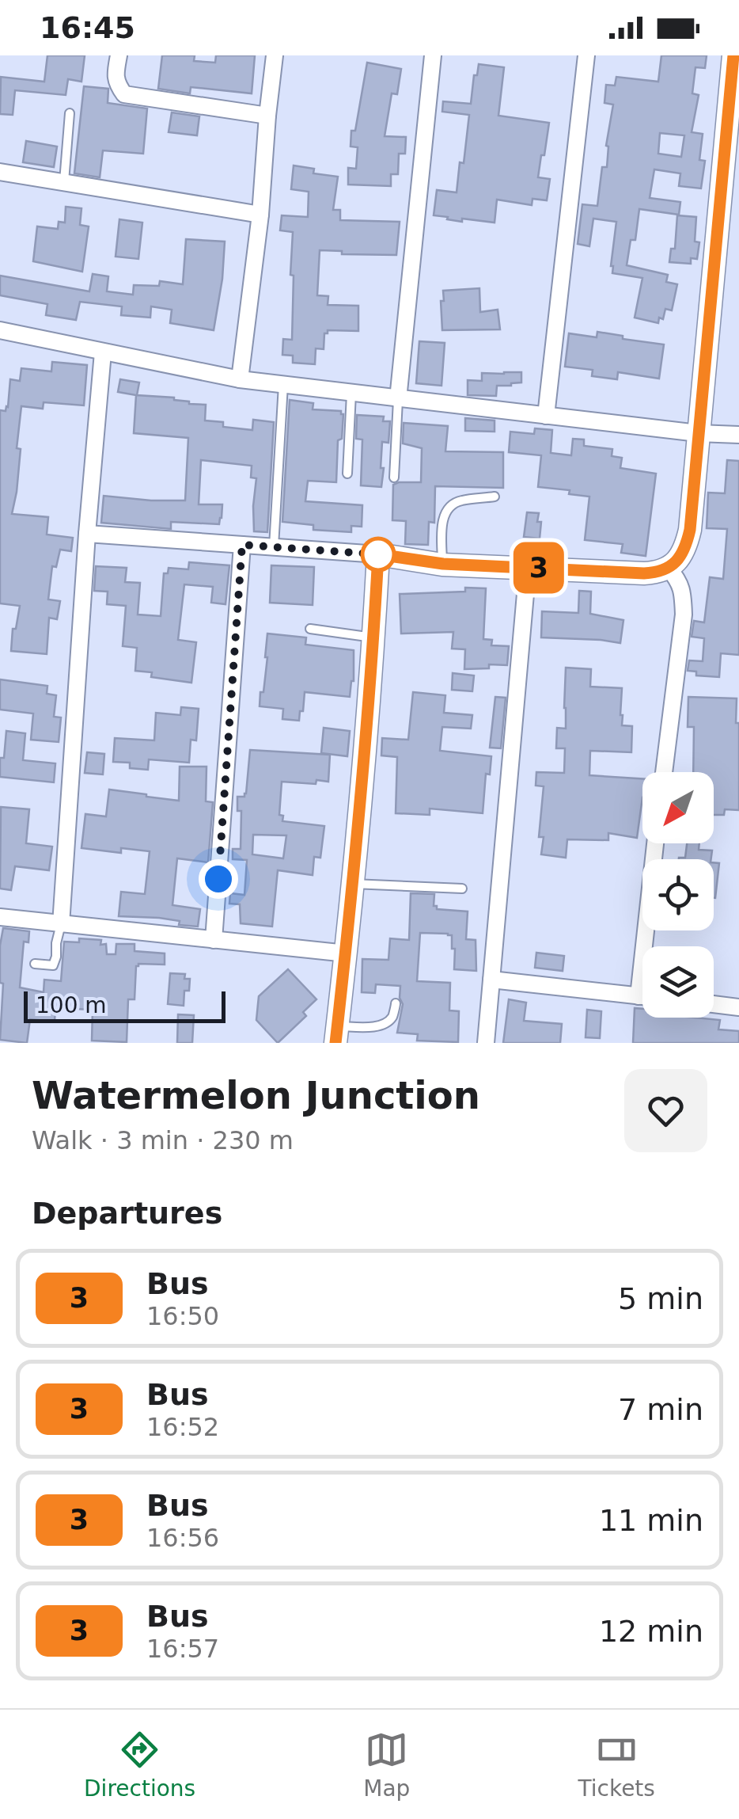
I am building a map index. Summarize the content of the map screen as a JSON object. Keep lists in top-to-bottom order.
{
  "lines": ["bus line 3"],
  "scale_bar": "100 m",
  "north": "bottom left",
  "page": {
    "status": "16:45",
    "on_map": "3",
    "scale": "100 m",
    "heading": [
      ["Watermelon Junction", "Walk · 3 min · 230 m"],
      "Departures"
    ],
    "list": [
      {
        "mark": "3",
        "name": "Bus",
        "note": "16:50",
        "value": "5 min"
      },
      {
        "mark": "3",
        "name": "Bus",
        "note": "16:52",
        "value": "7 min"
      },
      {
        "mark": "3",
        "name": "Bus",
        "note": "16:56",
        "value": "11 min"
      },
      {
        "mark": "3",
        "name": "Bus",
        "note": "16:57",
        "value": "12 min"
      }
    ],
    "tabs": ["Directions", "Map", "Tickets"]
  }
}
